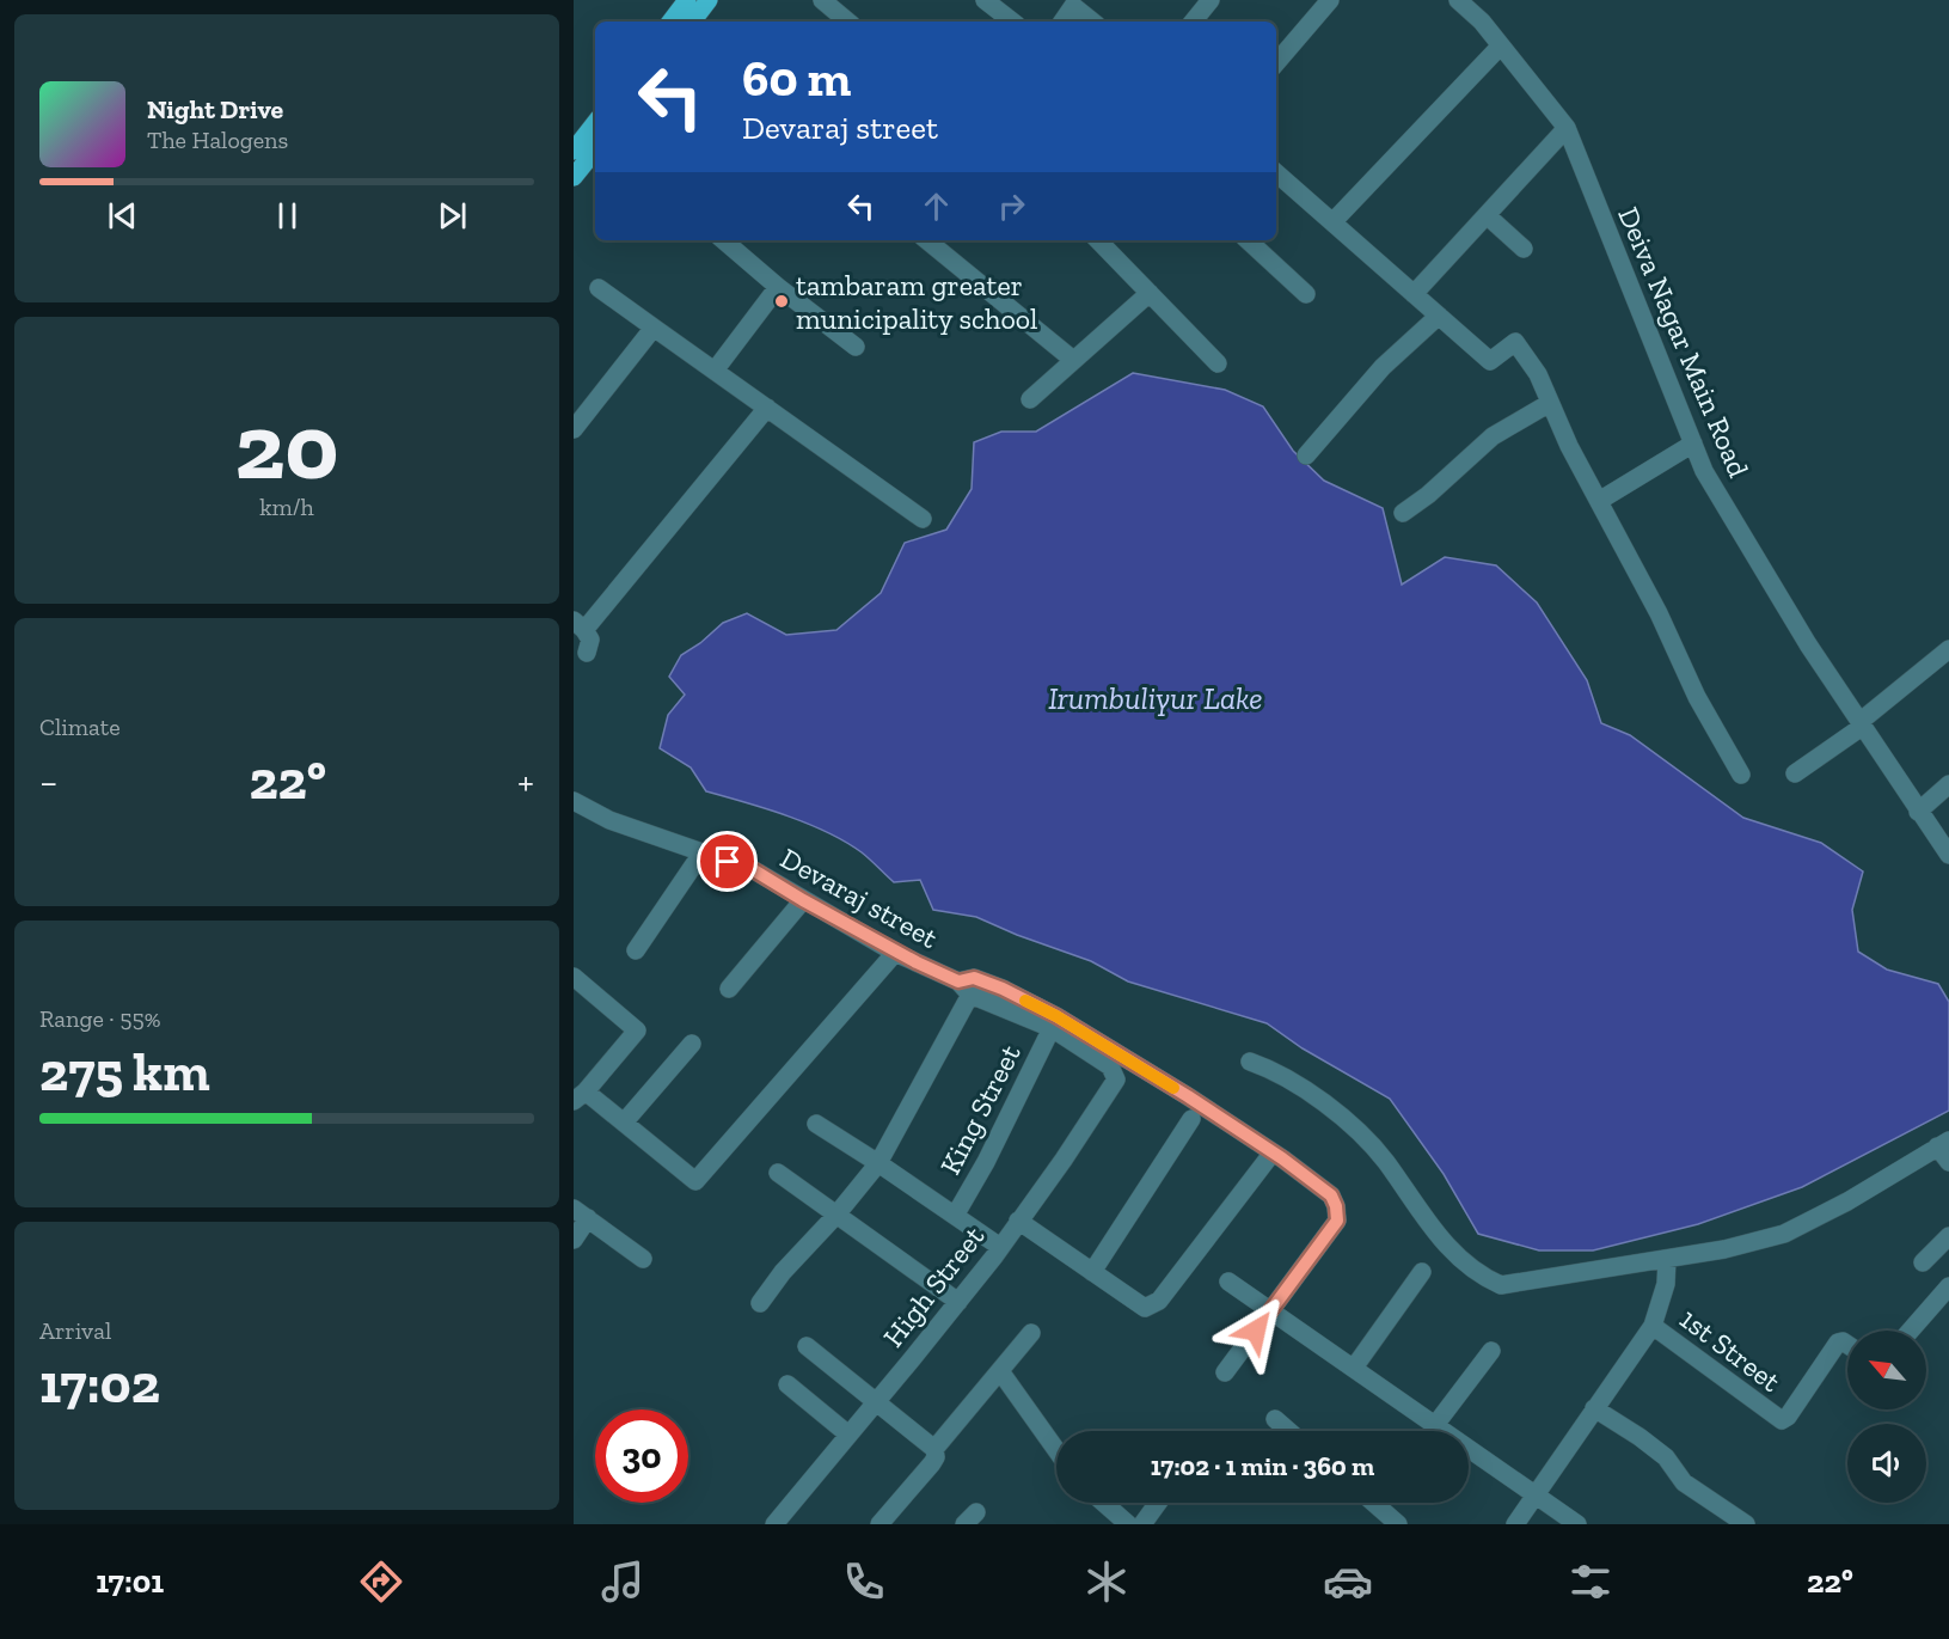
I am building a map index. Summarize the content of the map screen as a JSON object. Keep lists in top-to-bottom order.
{
  "streets": {
    "street": [
      "Deiva Nagar Main Road",
      "Devaraj street",
      "King Street",
      "High Street",
      "1st Street"
    ]
  },
  "crossings": [
    ["Devaraj street", "King Street"],
    ["Devaraj street", "High Street"]
  ],
  "water": ["Irumbuliyur Lake"],
  "places": ["tambaram greater municipality school"],
  "north": "top left",
  "page": {
    "turn": ["60 m", "Devaraj street"],
    "song": ["Night Drive", "The Halogens"],
    "tile": [
      ["20", "km/h"],
      "Climate",
      ["Range · 55%", "275 km"],
      ["Arrival", "17:02"]
    ],
    "heat": ["−", "22°", "+"],
    "limit": "30",
    "trip": "17:02 · 1 min · 360 m",
    "tabs": ["17:01", "22°"]
  }
}
